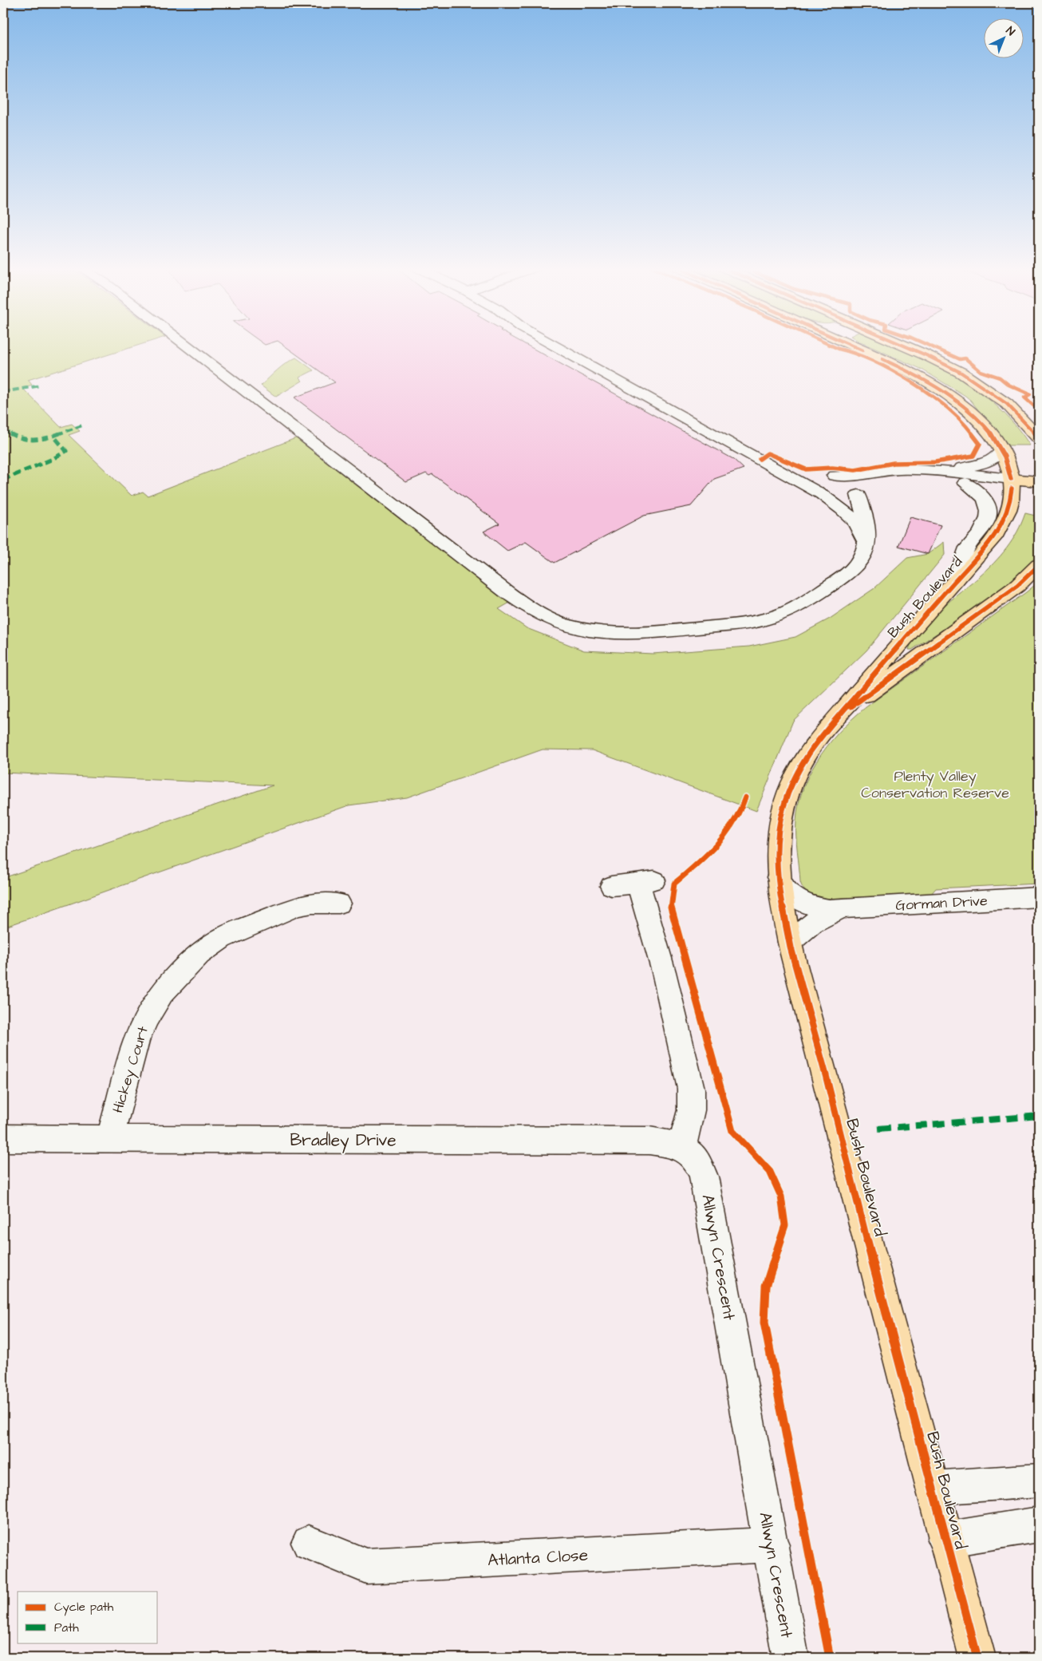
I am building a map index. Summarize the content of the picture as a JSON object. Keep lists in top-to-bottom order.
{
  "streets": {
    "main road": ["Bush Boulevard"],
    "street": [
      "Gorman Drive",
      "Hickey Court",
      "Bradley Drive",
      "Allwyn Crescent",
      "Atlanta Close"
    ]
  },
  "crossings": [
    ["Hickey Court", "Bradley Drive"],
    ["Bradley Drive", "Allwyn Crescent"],
    ["Allwyn Crescent", "Atlanta Close"]
  ],
  "parks": ["Plenty Valley Conservation Reserve"],
  "legend": ["Cycle path", "Path"],
  "north": "top right"
}
